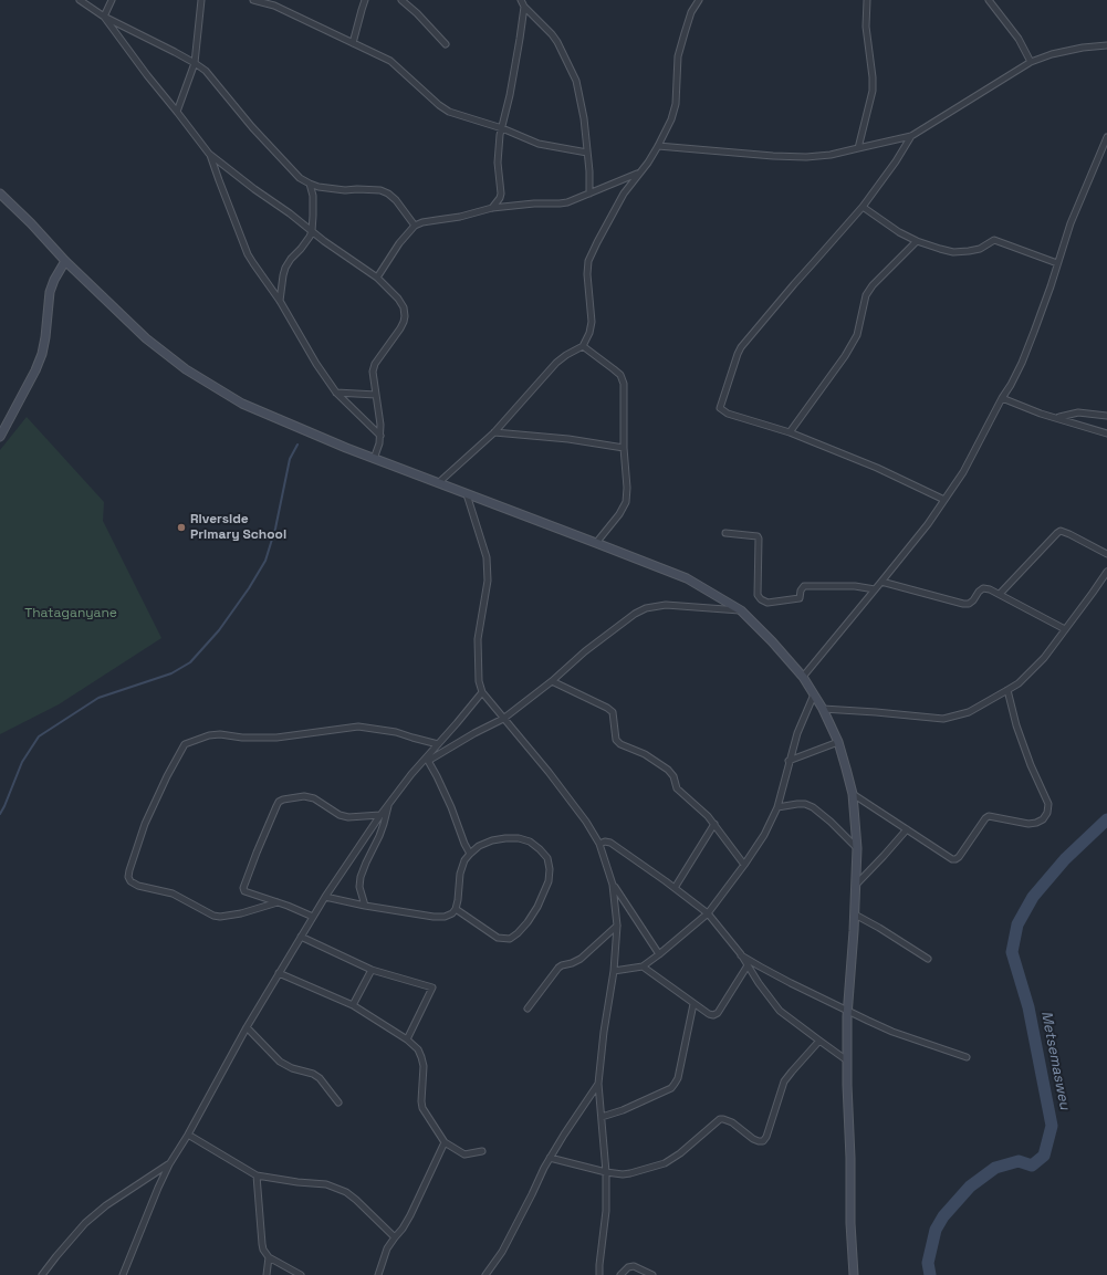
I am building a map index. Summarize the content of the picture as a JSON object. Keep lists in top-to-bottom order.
{
  "water": ["Metsemasweu"],
  "parks": ["Thataganyane"],
  "places": ["Riverside Primary School"]
}
